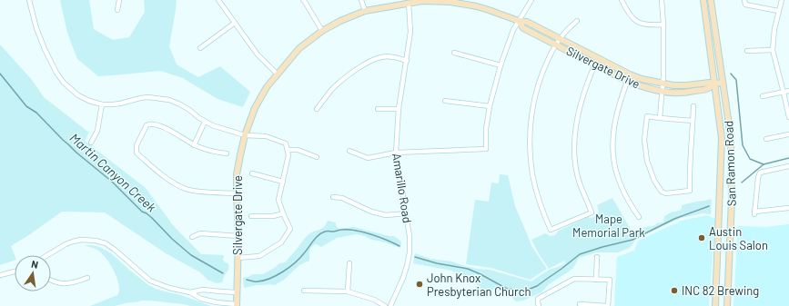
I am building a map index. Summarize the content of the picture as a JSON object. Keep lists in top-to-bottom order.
{
  "streets": {
    "street": ["Silvergate Drive", "San Ramon Road", "Amarillo Road"]
  },
  "crossings": [
    ["Silvergate Drive", "San Ramon Road"],
    ["Silvergate Drive", "Amarillo Road"]
  ],
  "water": ["Martin Canyon Creek"],
  "parks": ["Mape Memorial Park"],
  "places": ["Austin Louis Salon", "John Knox Presbyterian Church", "INC 82 Brewing"],
  "north": "top"
}
